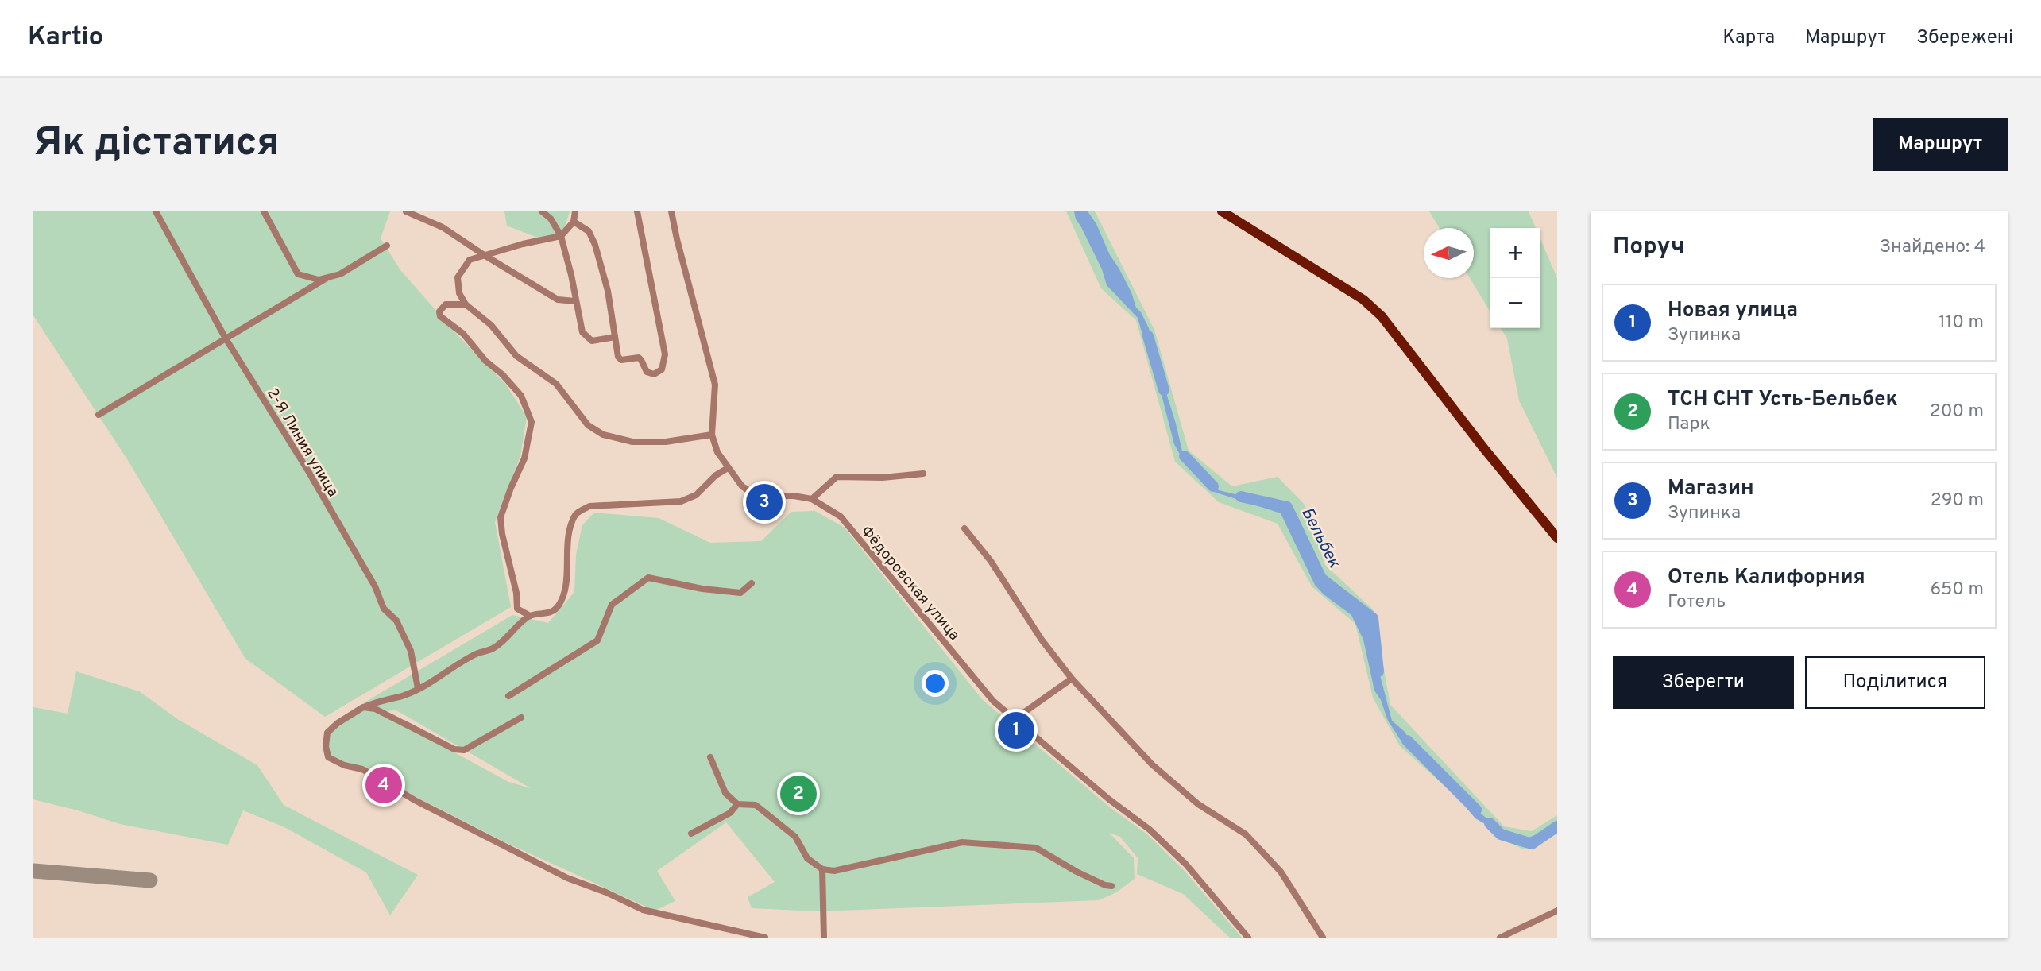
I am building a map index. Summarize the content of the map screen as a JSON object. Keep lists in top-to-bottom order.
{
  "streets": {
    "street": ["2-Я Линия улица", "Фёдоровская улица"]
  },
  "water": ["Бельбек"],
  "north": "left",
  "page": {
    "header": "Kartio",
    "nav": ["Карта", "Маршрут", "Збережені"],
    "buttons": [
      "Маршрут",
      ["Зберегти", "Поділитися"]
    ],
    "title": "Як дістатися",
    "heading": ["Поруч", "Знайдено: 4"],
    "map_buttons": ["+", "−"],
    "list": [
      {
        "mark": "1",
        "name": "Новая улица",
        "note": "Зупинка",
        "value": "110 m"
      },
      {
        "mark": "2",
        "name": "ТСН СНТ Усть-Бельбек",
        "note": "Парк",
        "value": "200 m"
      },
      {
        "mark": "3",
        "name": "Магазин",
        "note": "Зупинка",
        "value": "290 m"
      },
      {
        "mark": "4",
        "name": "Отель Калифорния",
        "note": "Готель",
        "value": "650 m"
      }
    ],
    "pins": [
      "3",
      "1",
      "4",
      "2"
    ]
  }
}
